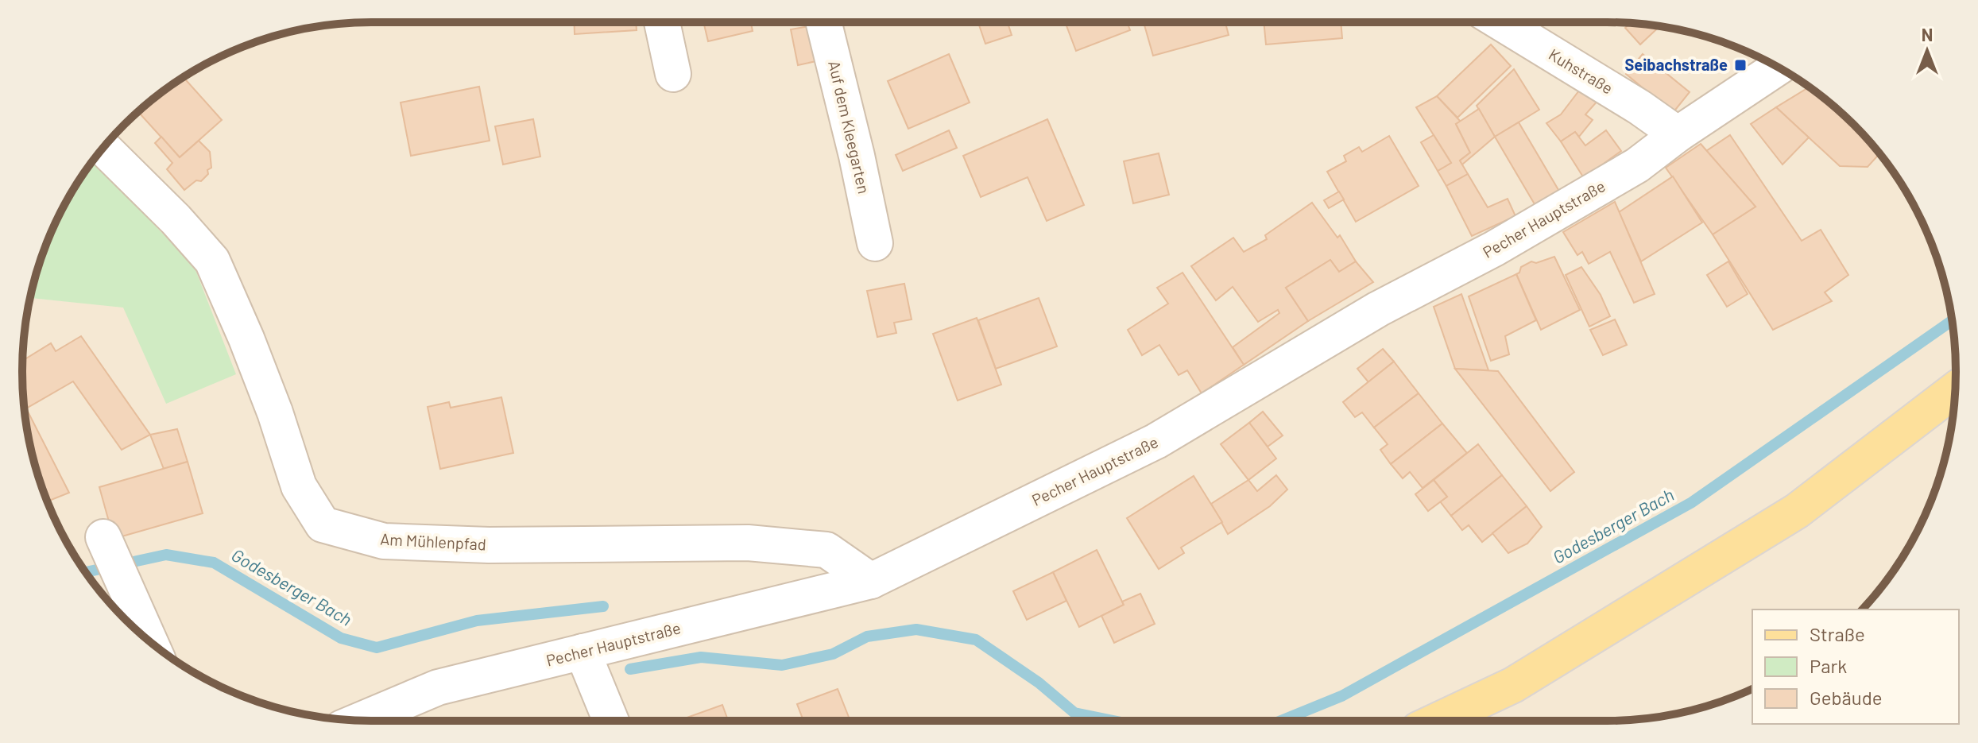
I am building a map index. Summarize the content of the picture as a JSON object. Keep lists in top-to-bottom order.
{
  "streets": {
    "street": [
      "Kuhstraße",
      "Auf dem Kleegarten",
      "Pecher Hauptstraße",
      "Am Mühlenpfad"
    ]
  },
  "crossings": [
    ["Kuhstraße", "Pecher Hauptstraße"],
    ["Pecher Hauptstraße", "Am Mühlenpfad"]
  ],
  "water": ["Godesberger Bach"],
  "places": {
    "transit": ["Seibachstraße"]
  },
  "legend": ["Straße", "Park", "Gebäude"],
  "north": "top"
}
